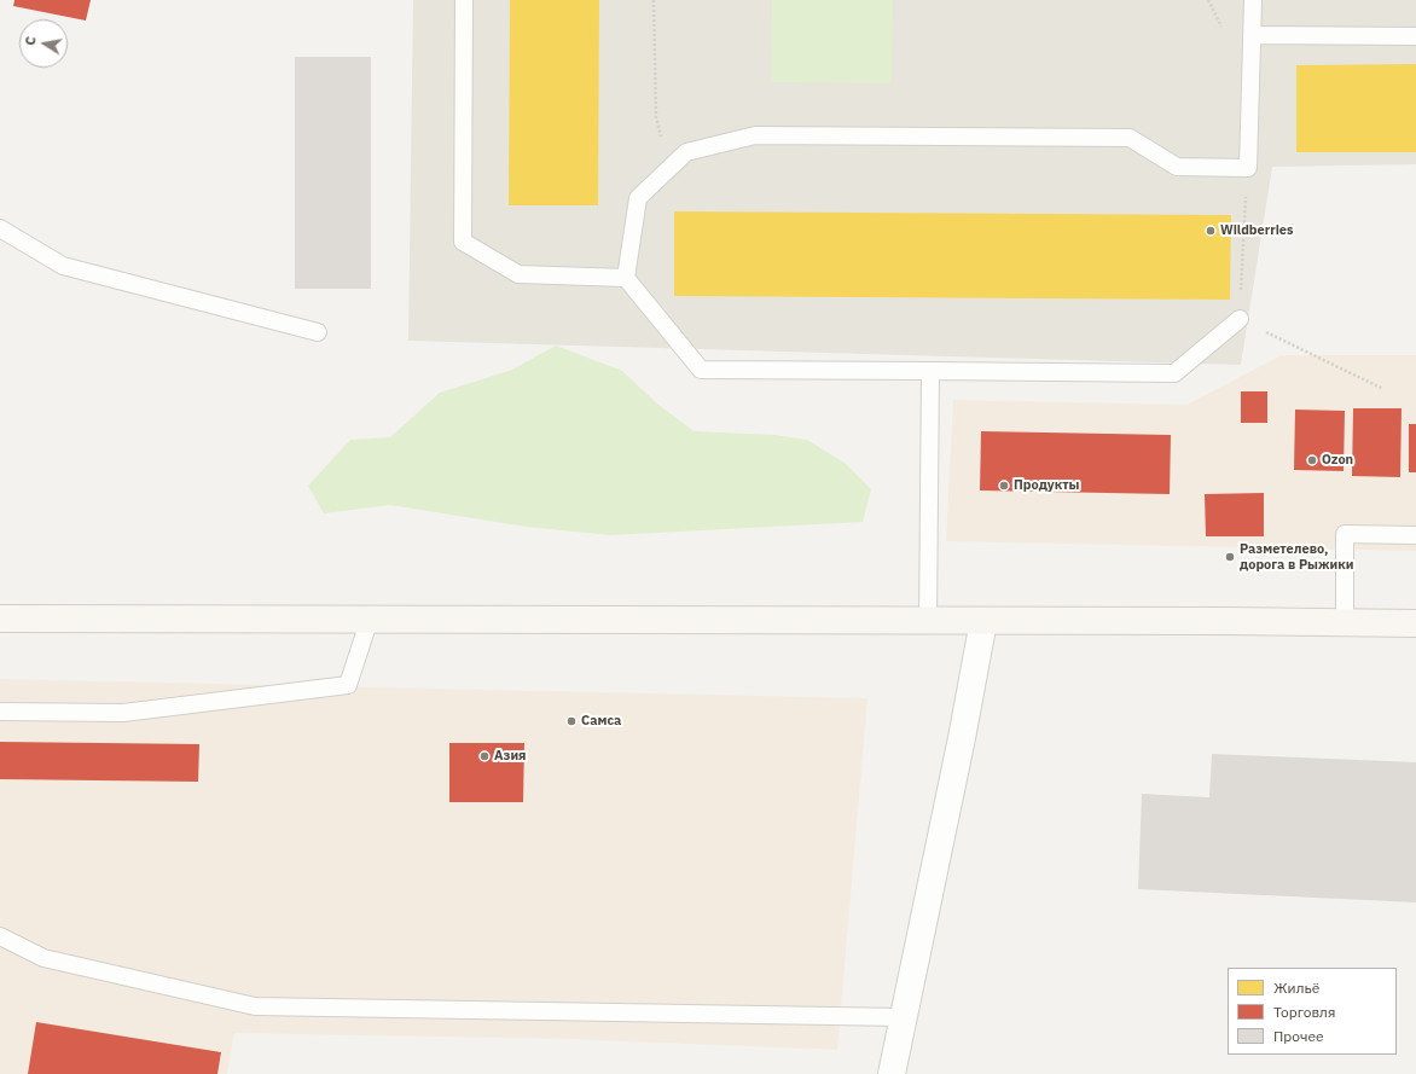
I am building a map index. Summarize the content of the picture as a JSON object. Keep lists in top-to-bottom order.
{
  "places": [
    "Wildberries",
    "Ozon",
    "Продукты",
    "Разметелево, дорога в Рыжики",
    "Самса",
    "Азия"
  ],
  "legend": ["Жильё", "Торговля", "Прочее"],
  "north": "left"
}
